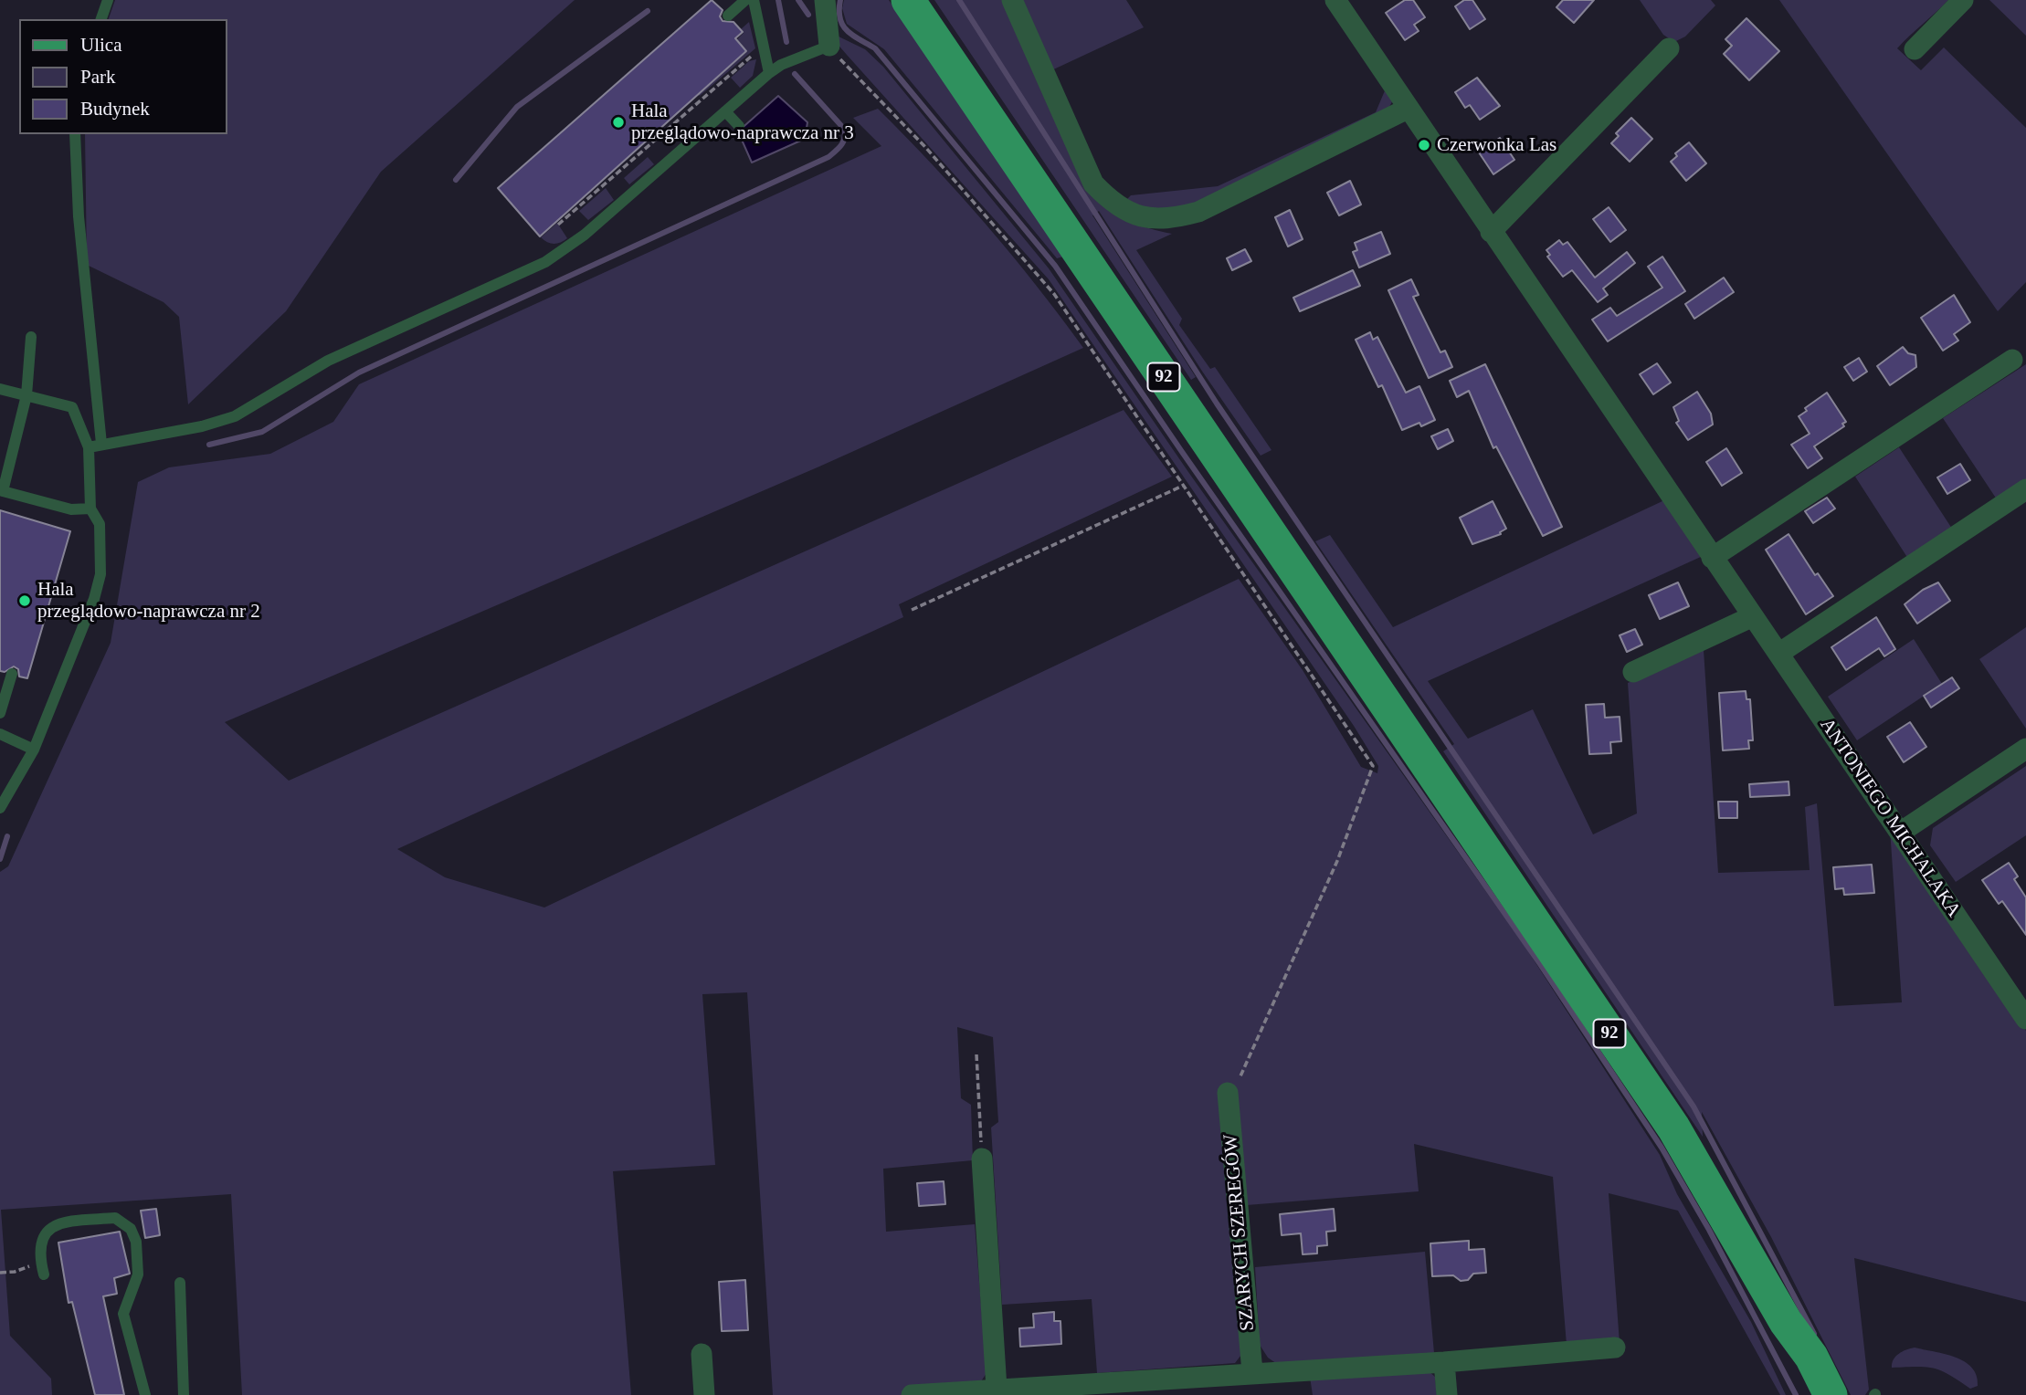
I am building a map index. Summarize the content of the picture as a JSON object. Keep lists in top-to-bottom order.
{
  "streets": {
    "main road": ["92"],
    "street": ["ANTONIEGO MICHALAKA", "SZARYCH SZEREGÓW"]
  },
  "places": ["Hala przeglądowo-naprawcza nr 3", "Czerwonka Las", "Hala przeglądowo-naprawcza nr 2"],
  "legend": ["Ulica", "Park", "Budynek"]
}
